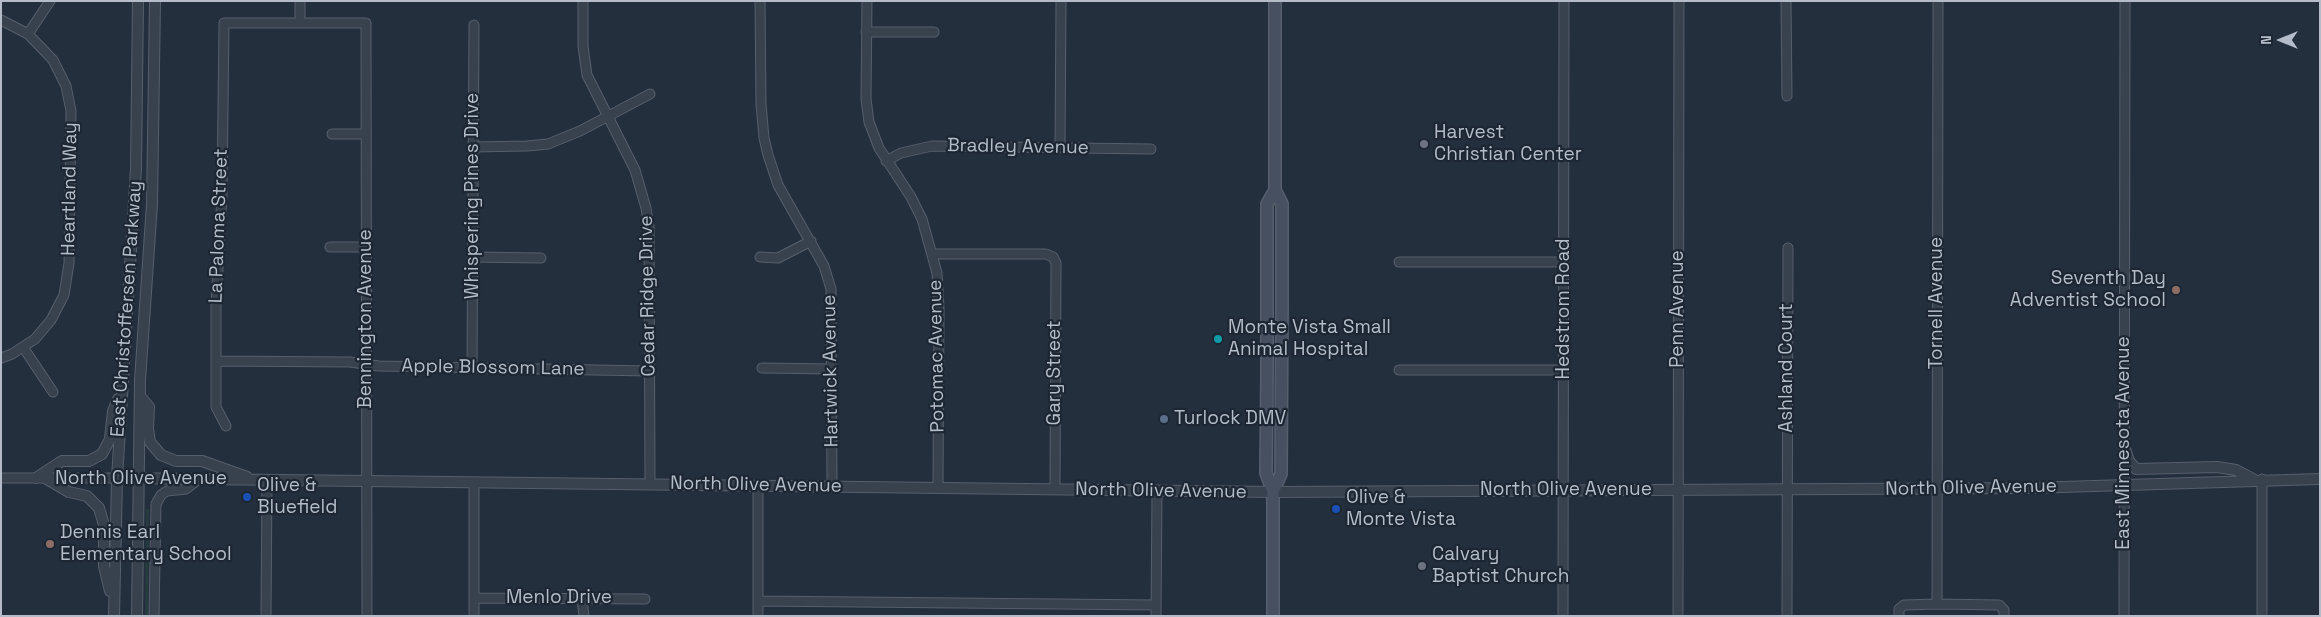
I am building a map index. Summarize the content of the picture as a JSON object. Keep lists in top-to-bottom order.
{
  "streets": {
    "street": [
      "Bradley Avenue",
      "Heartland Way",
      "Whispering Pines Drive",
      "La Paloma Street",
      "Cedar Ridge Drive",
      "Tornell Avenue",
      "East Christoffersen Parkway",
      "Hedstrom Road",
      "Penn Avenue",
      "Bennington Avenue",
      "Potomac Avenue",
      "Apple Blossom Lane",
      "Ashland Court",
      "Hartwick Avenue",
      "Gary Street",
      "East Minnesota Avenue",
      "North Olive Avenue",
      "Menlo Drive"
    ]
  },
  "crossings": [
    ["Bradley Avenue", "Potomac Avenue"],
    ["Whispering Pines Drive", "Apple Blossom Lane"],
    ["La Paloma Street", "Bennington Avenue"],
    ["La Paloma Street", "Apple Blossom Lane"],
    ["Cedar Ridge Drive", "Apple Blossom Lane"],
    ["Cedar Ridge Drive", "North Olive Avenue"],
    ["Tornell Avenue", "North Olive Avenue"],
    ["East Christoffersen Parkway", "North Olive Avenue"],
    ["Hedstrom Road", "North Olive Avenue"],
    ["Penn Avenue", "North Olive Avenue"],
    ["Bennington Avenue", "Apple Blossom Lane"],
    ["Bennington Avenue", "North Olive Avenue"],
    ["Potomac Avenue", "Gary Street"],
    ["Potomac Avenue", "North Olive Avenue"],
    ["Ashland Court", "North Olive Avenue"],
    ["Hartwick Avenue", "North Olive Avenue"],
    ["Gary Street", "North Olive Avenue"],
    ["East Minnesota Avenue", "North Olive Avenue"]
  ],
  "places": [
    "Harvest Christian Center",
    "Seventh Day Adventist School",
    "Monte Vista Small Animal Hospital",
    "Turlock DMV",
    "Olive & Bluefield",
    "Olive & Monte Vista",
    "Dennis Earl Elementary School",
    "Calvary Baptist Church"
  ],
  "north": "left"
}
